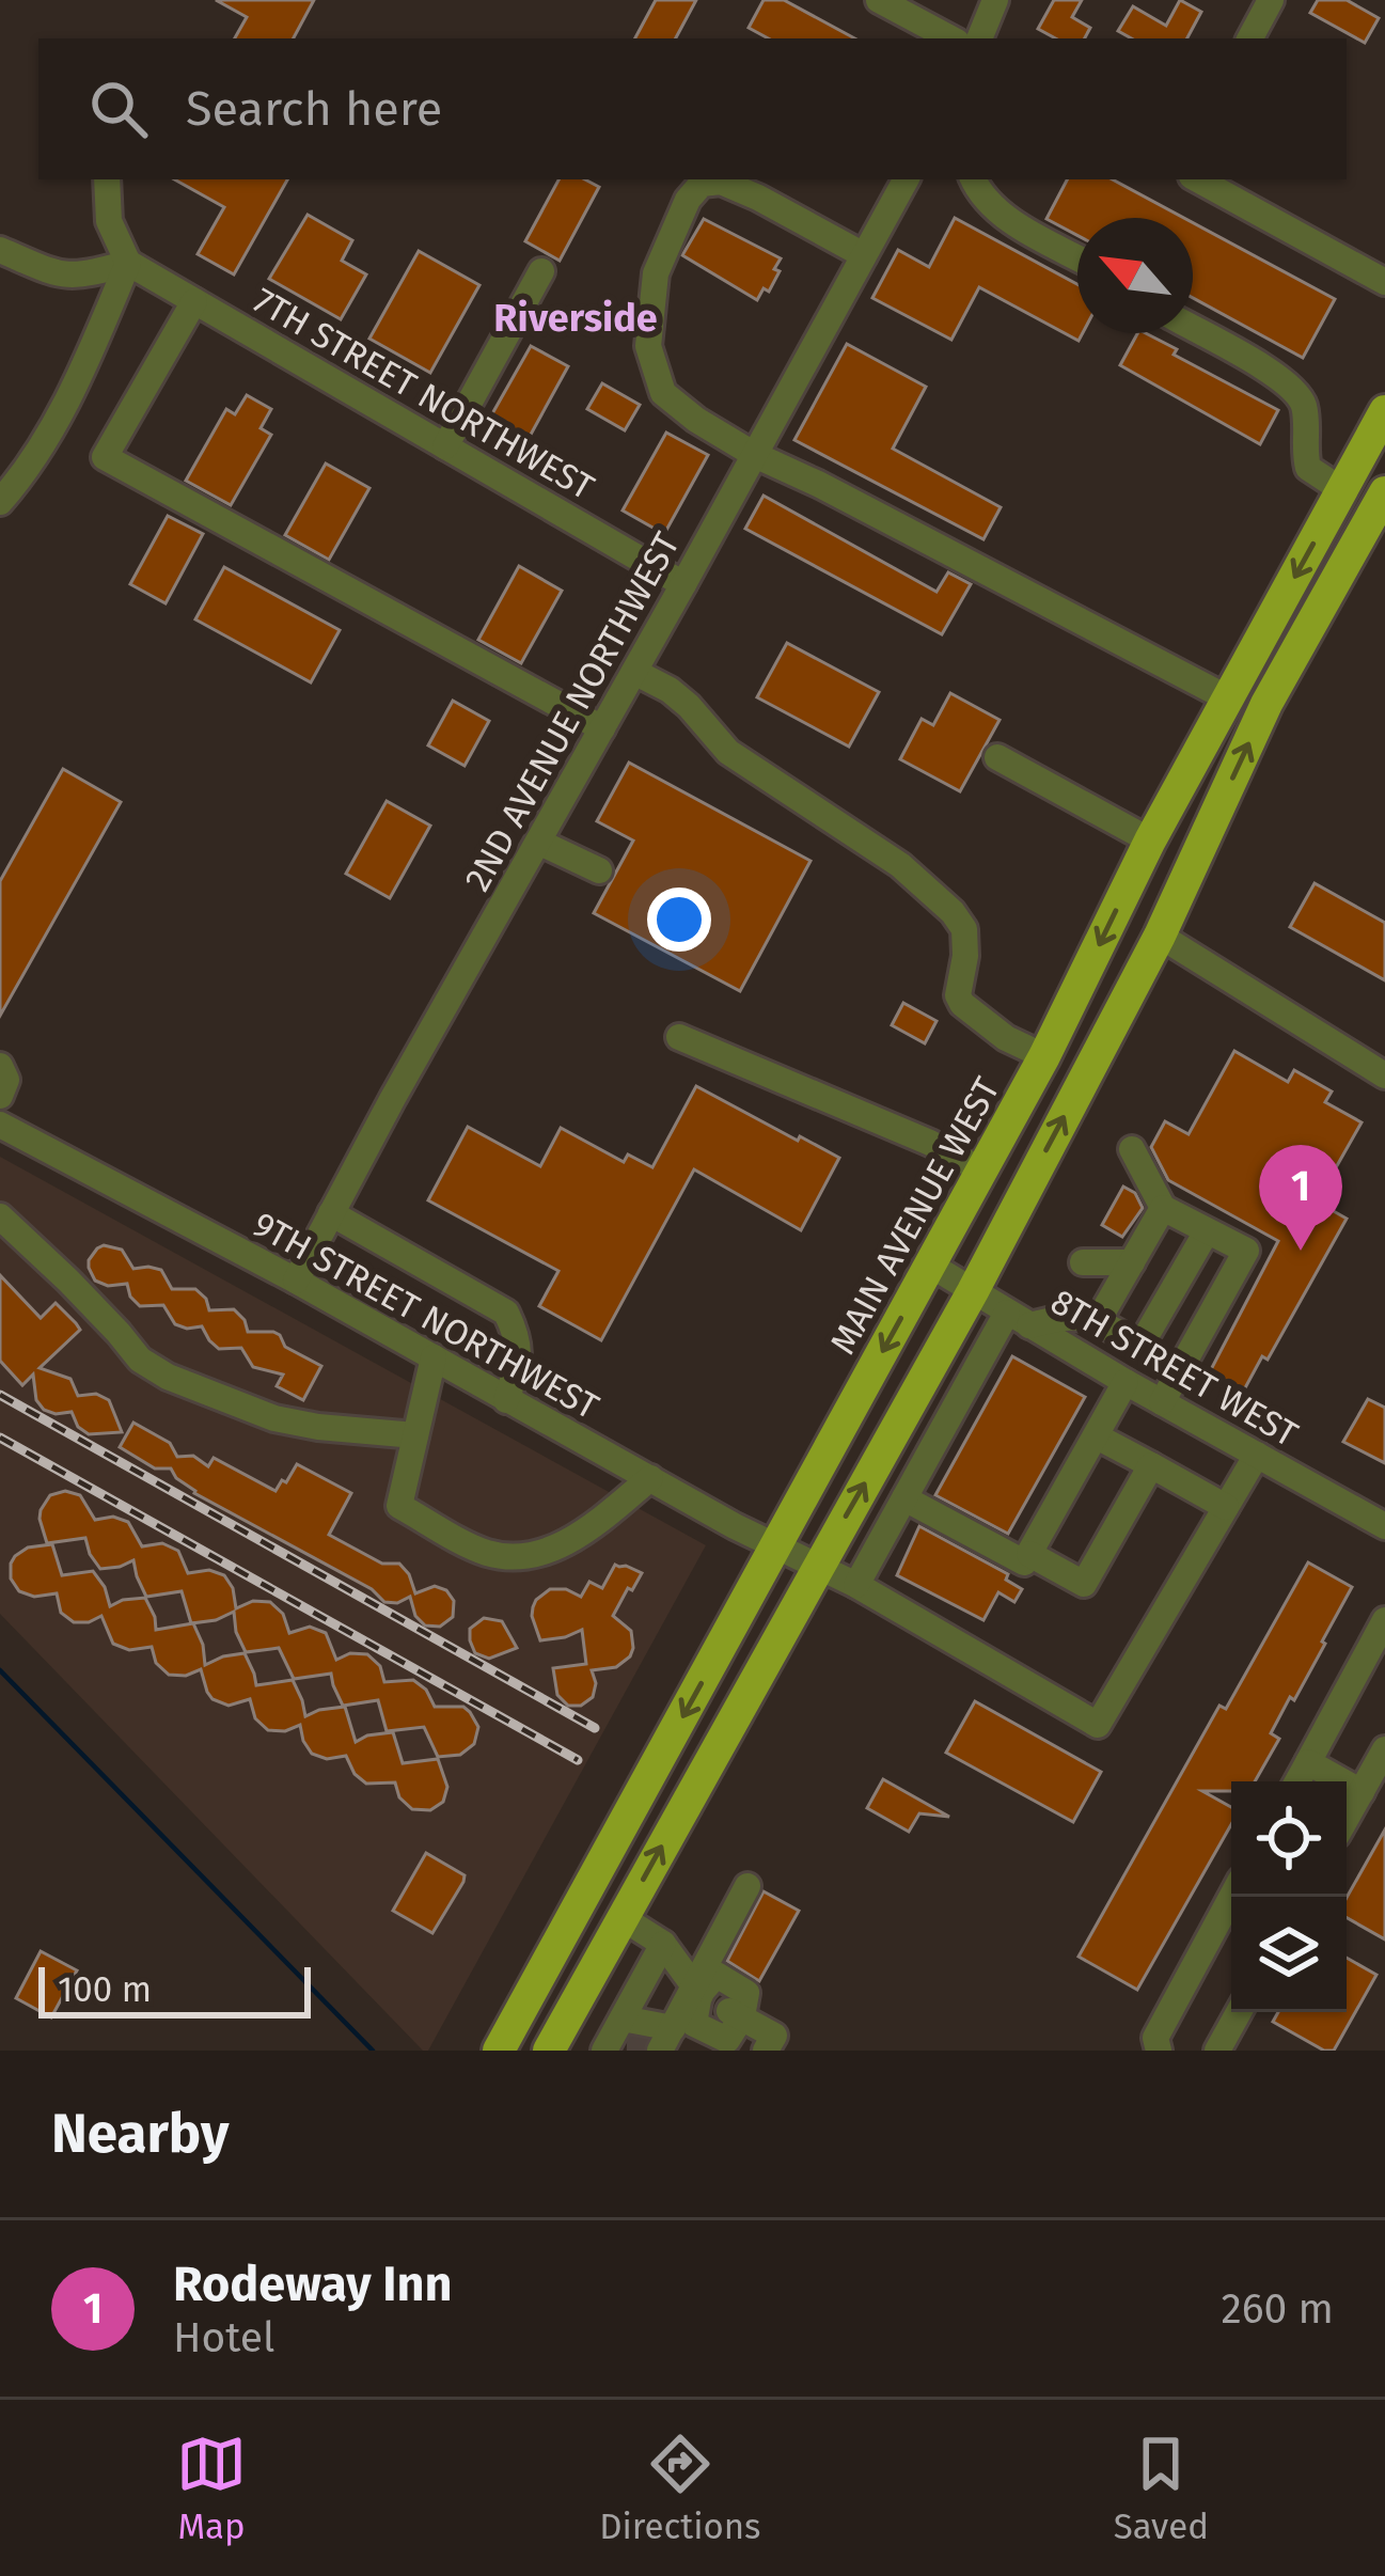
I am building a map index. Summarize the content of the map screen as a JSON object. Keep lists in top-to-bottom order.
{
  "streets": {
    "main road": ["MAIN AVENUE WEST"],
    "street": [
      "7TH STREET NORTHWEST",
      "2ND AVENUE NORTHWEST",
      "9TH STREET NORTHWEST",
      "8TH STREET WEST"
    ]
  },
  "crossings": [
    ["7TH STREET NORTHWEST", "2ND AVENUE NORTHWEST"],
    ["2ND AVENUE NORTHWEST", "9TH STREET NORTHWEST"],
    ["MAIN AVENUE WEST", "9TH STREET NORTHWEST"],
    ["MAIN AVENUE WEST", "8TH STREET WEST"]
  ],
  "districts": ["Riverside"],
  "scale_bar": "100 m",
  "north": "top left",
  "page": {
    "search": "Search here",
    "pins": "1",
    "scale": "100 m",
    "heading": "Nearby",
    "list": [
      {
        "mark": "1",
        "name": "Rodeway Inn",
        "note": "Hotel",
        "value": "260 m"
      }
    ],
    "nav": ["Map", "Directions", "Saved"]
  }
}
